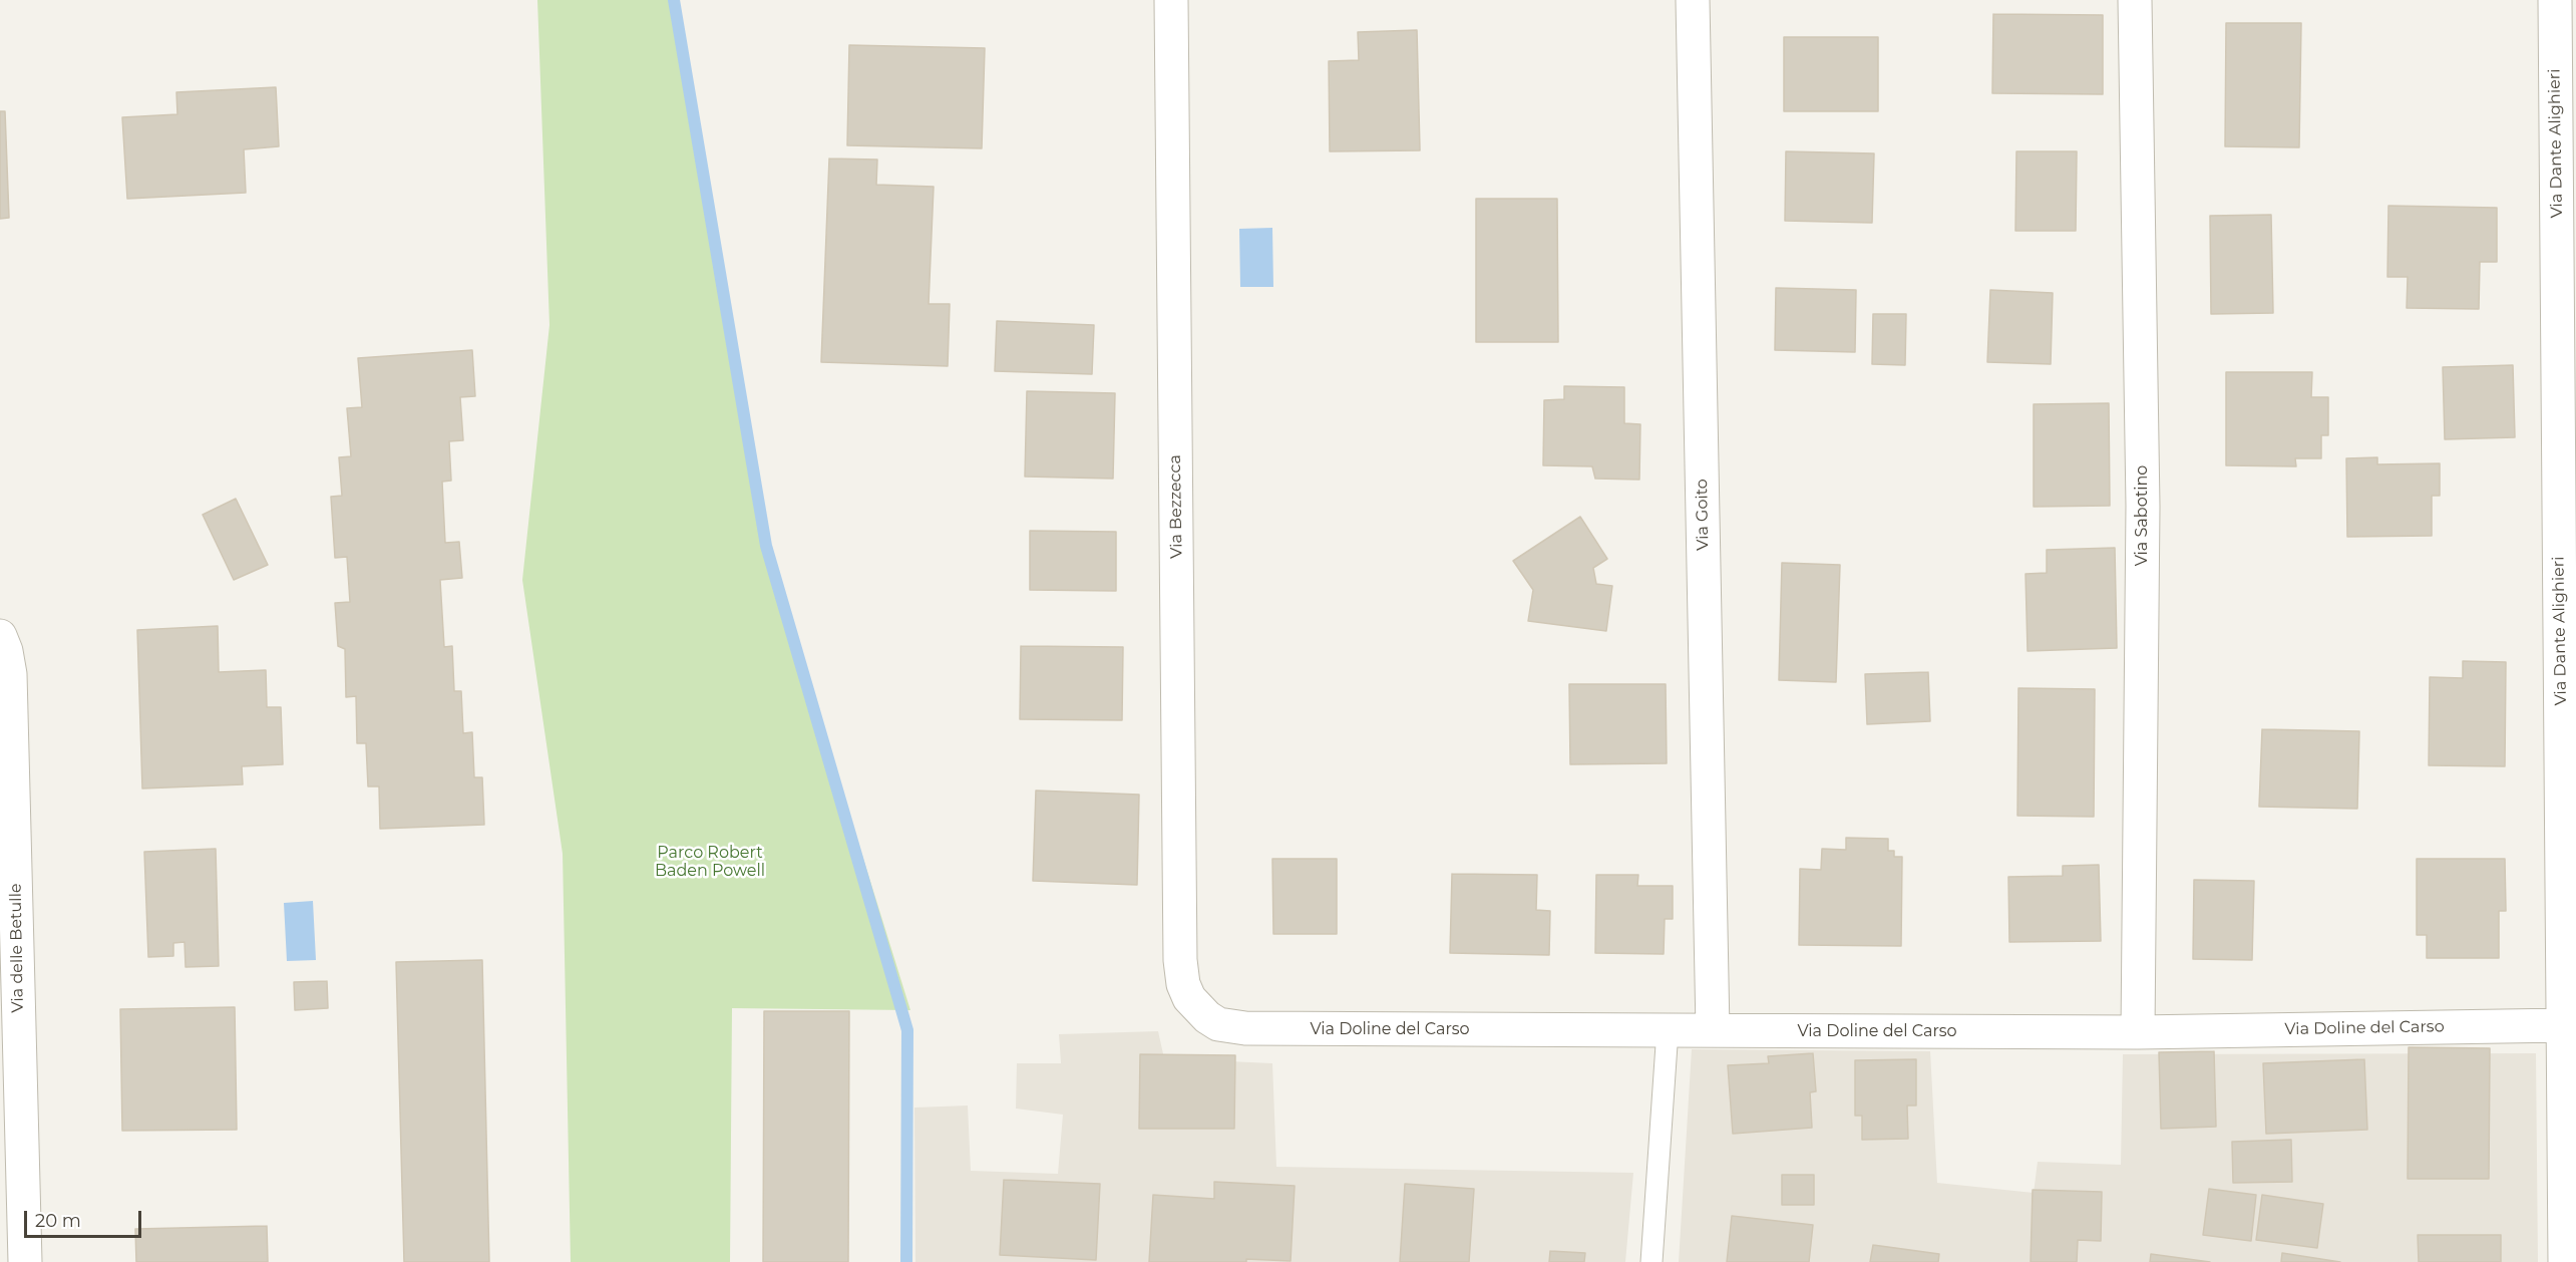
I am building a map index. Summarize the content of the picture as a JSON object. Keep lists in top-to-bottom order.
{
  "streets": {
    "street": [
      "Via Dante Alighieri",
      "Via Bezzecca",
      "Via Goito",
      "Via Sabotino",
      "Via delle Betulle",
      "Via Doline del Carso"
    ]
  },
  "crossings": [
    ["Via Dante Alighieri", "Via Doline del Carso"],
    ["Via Bezzecca", "Via Doline del Carso"],
    ["Via Goito", "Via Doline del Carso"],
    ["Via Sabotino", "Via Doline del Carso"]
  ],
  "parks": ["Parco Robert Baden Powell"],
  "scale_bar": "20 m"
}
